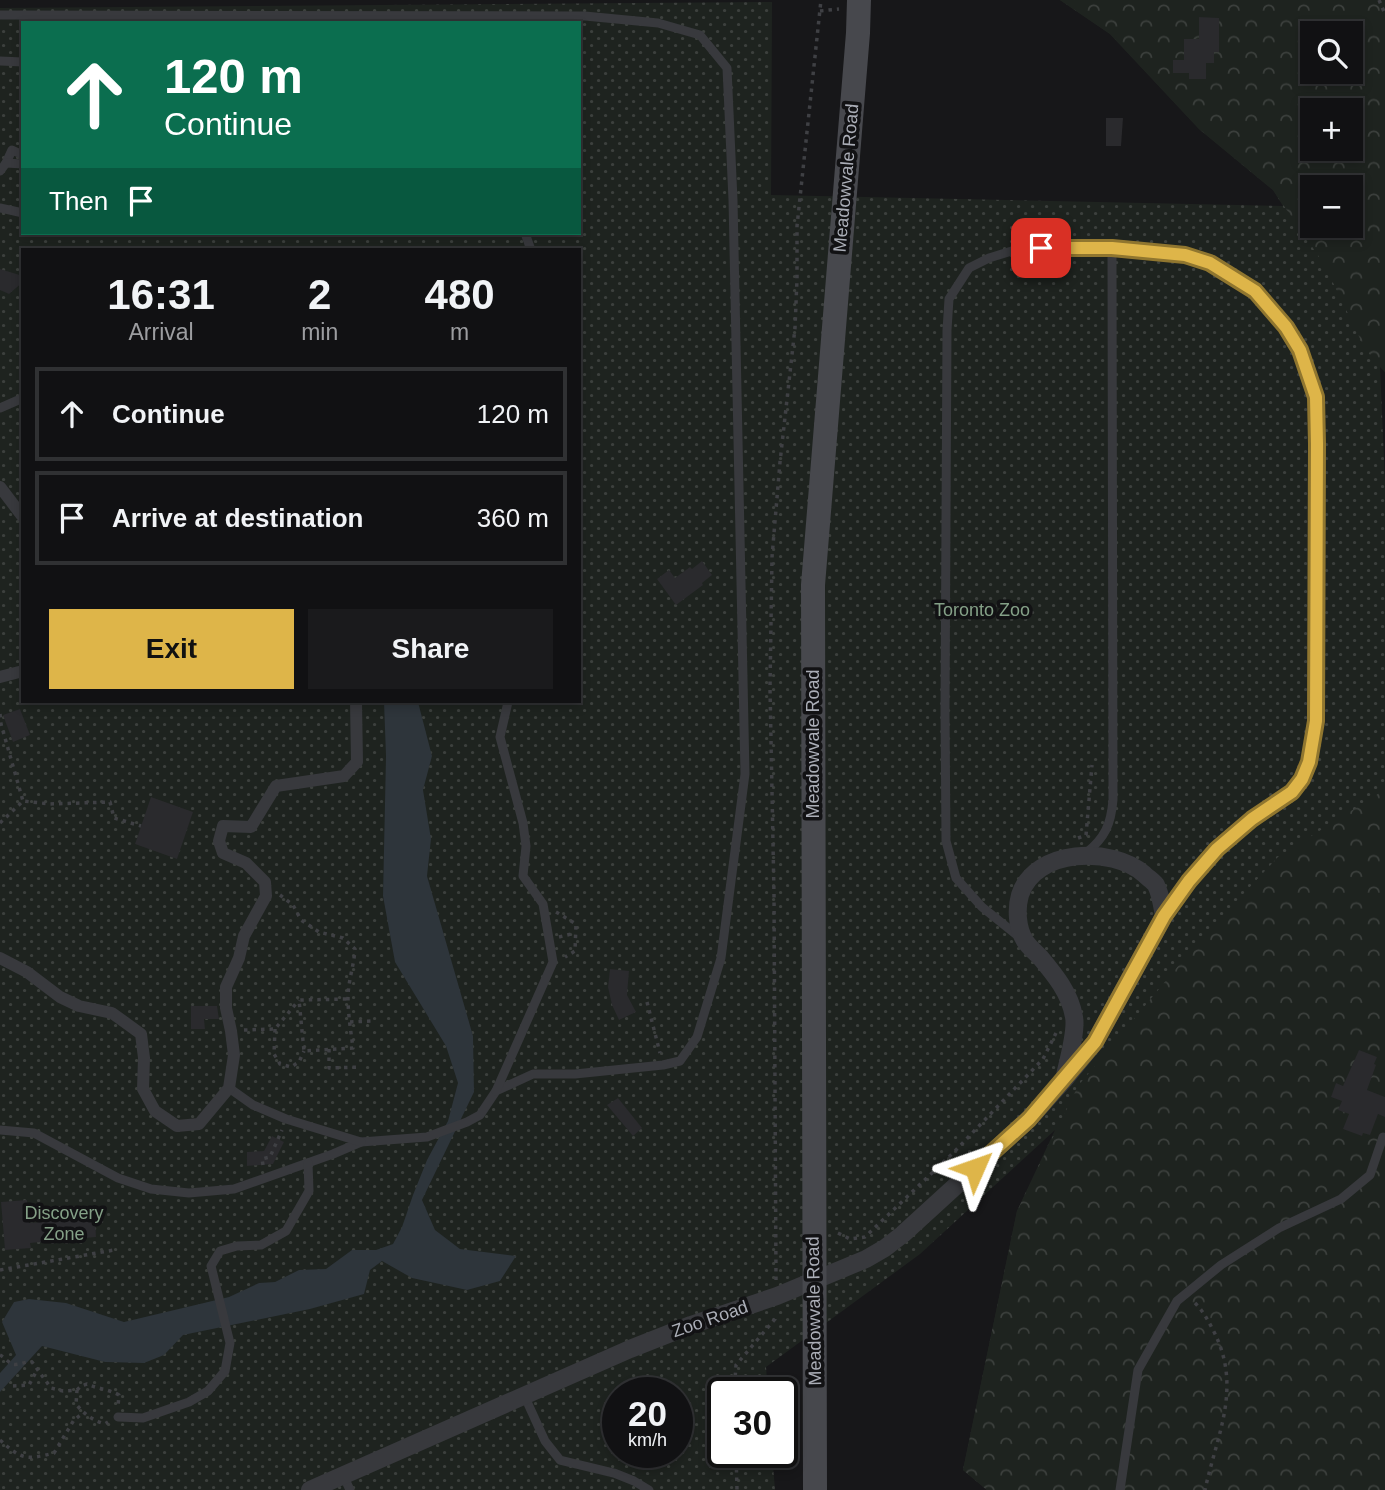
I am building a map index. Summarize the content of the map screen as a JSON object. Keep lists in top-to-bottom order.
{
  "streets": {
    "main road": ["Meadowvale Road"],
    "street": ["Zoo Road"]
  },
  "crossings": [
    ["Meadowvale Road", "Zoo Road"]
  ],
  "parks": ["Toronto Zoo", "Discovery Zone"],
  "page": {
    "map_buttons": ["+", "−"],
    "turn": ["120 m", "Continue"],
    "then": "Then",
    "eta": [
      "16:31",
      "Arrival",
      "2",
      "min",
      "480",
      "m"
    ],
    "list": [
      {
        "name": "Continue",
        "value": "120 m"
      },
      {
        "name": "Arrive at destination",
        "value": "360 m"
      }
    ],
    "buttons": ["Exit", "Share"],
    "speed": "20 km/h",
    "limit": "30"
  }
}
